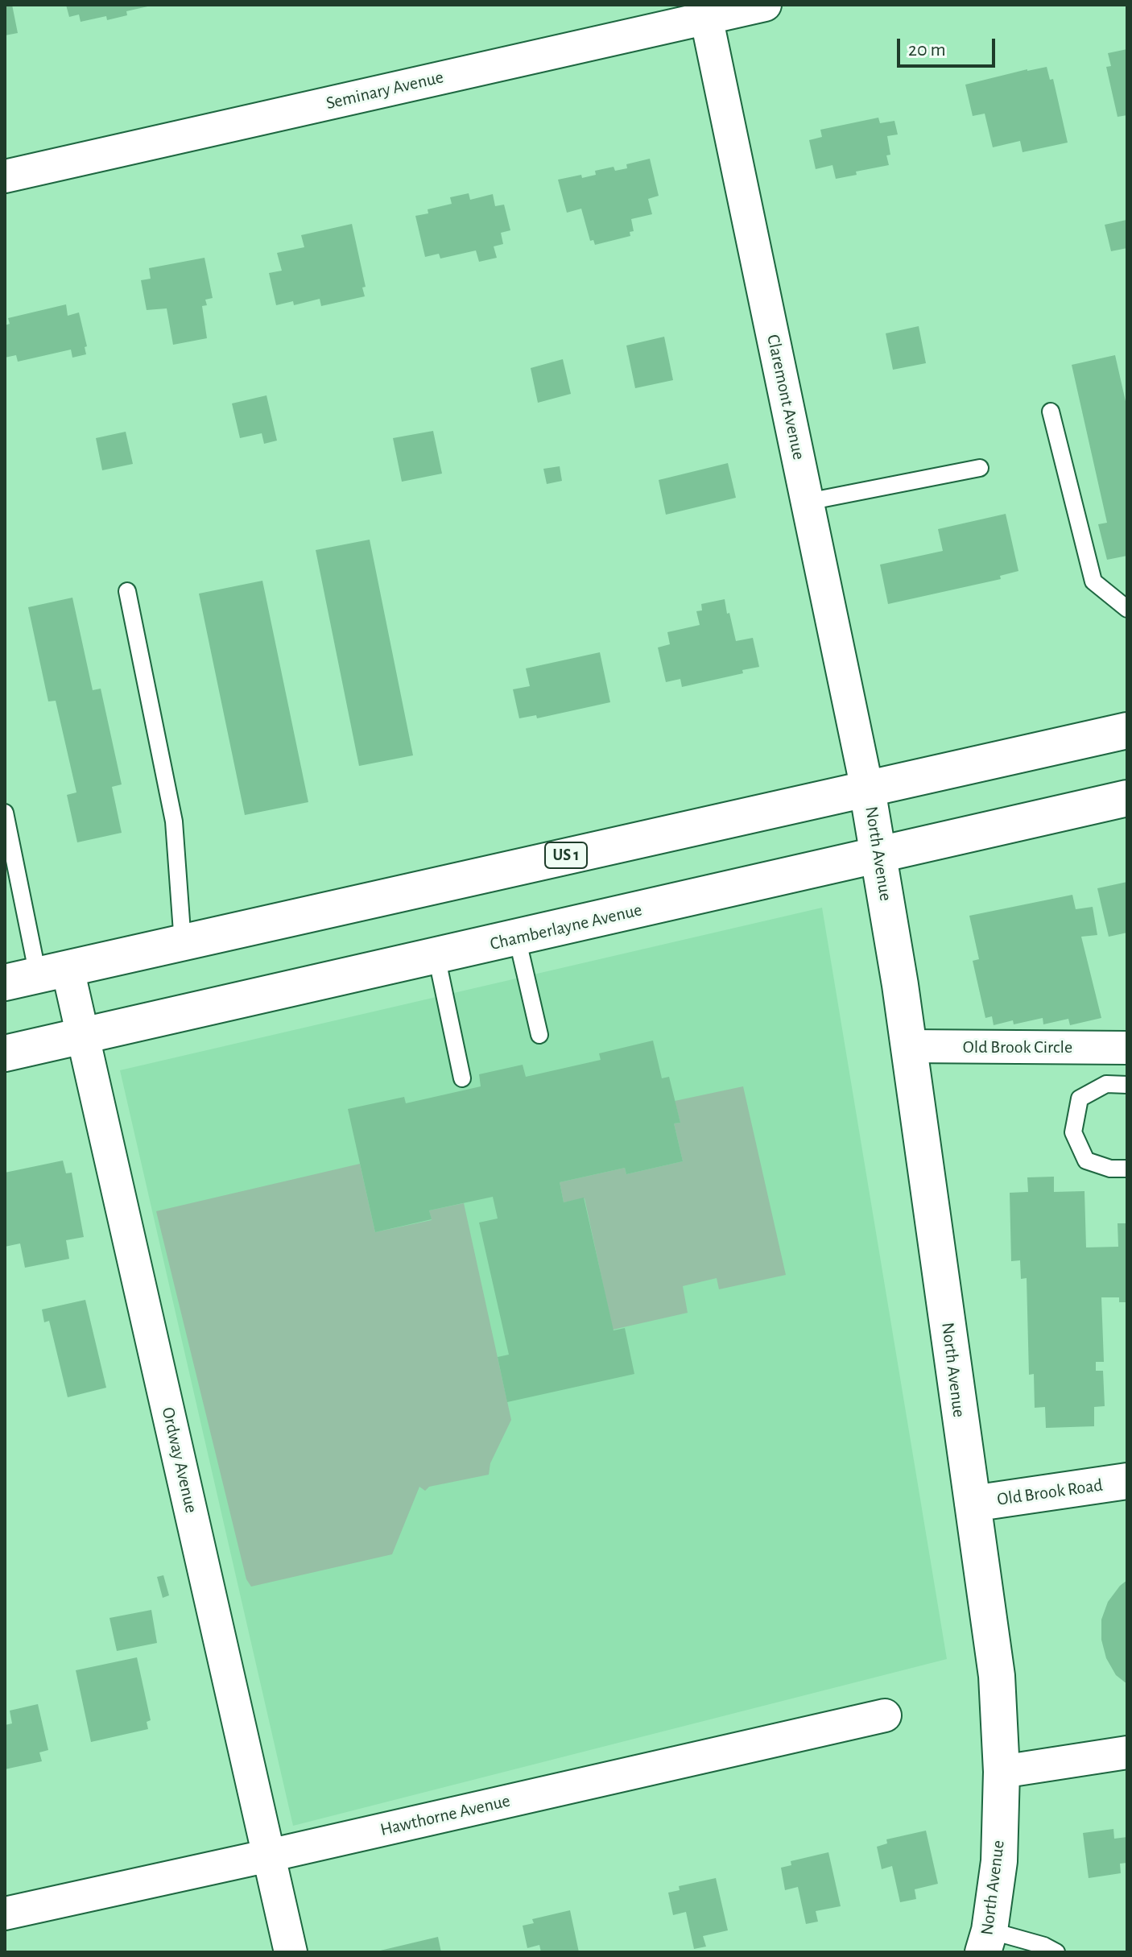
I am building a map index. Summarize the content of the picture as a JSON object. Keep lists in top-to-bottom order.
{
  "streets": {
    "main road": [
      "North Avenue",
      "US 1",
      "Chamberlayne Avenue",
      "Old Brook Road"
    ],
    "street": [
      "Seminary Avenue",
      "Claremont Avenue",
      "Old Brook Circle",
      "Ordway Avenue",
      "Hawthorne Avenue"
    ]
  },
  "crossings": [
    ["Seminary Avenue", "Claremont Avenue"],
    ["Claremont Avenue", "North Avenue"],
    ["Claremont Avenue", "US 1"],
    ["North Avenue", "US 1"],
    ["North Avenue", "Chamberlayne Avenue"],
    ["North Avenue", "Old Brook Circle"],
    ["North Avenue", "Old Brook Road"],
    ["US 1", "Ordway Avenue"],
    ["Chamberlayne Avenue", "Ordway Avenue"],
    ["Ordway Avenue", "Hawthorne Avenue"]
  ],
  "scale_bar": "20 m"
}
